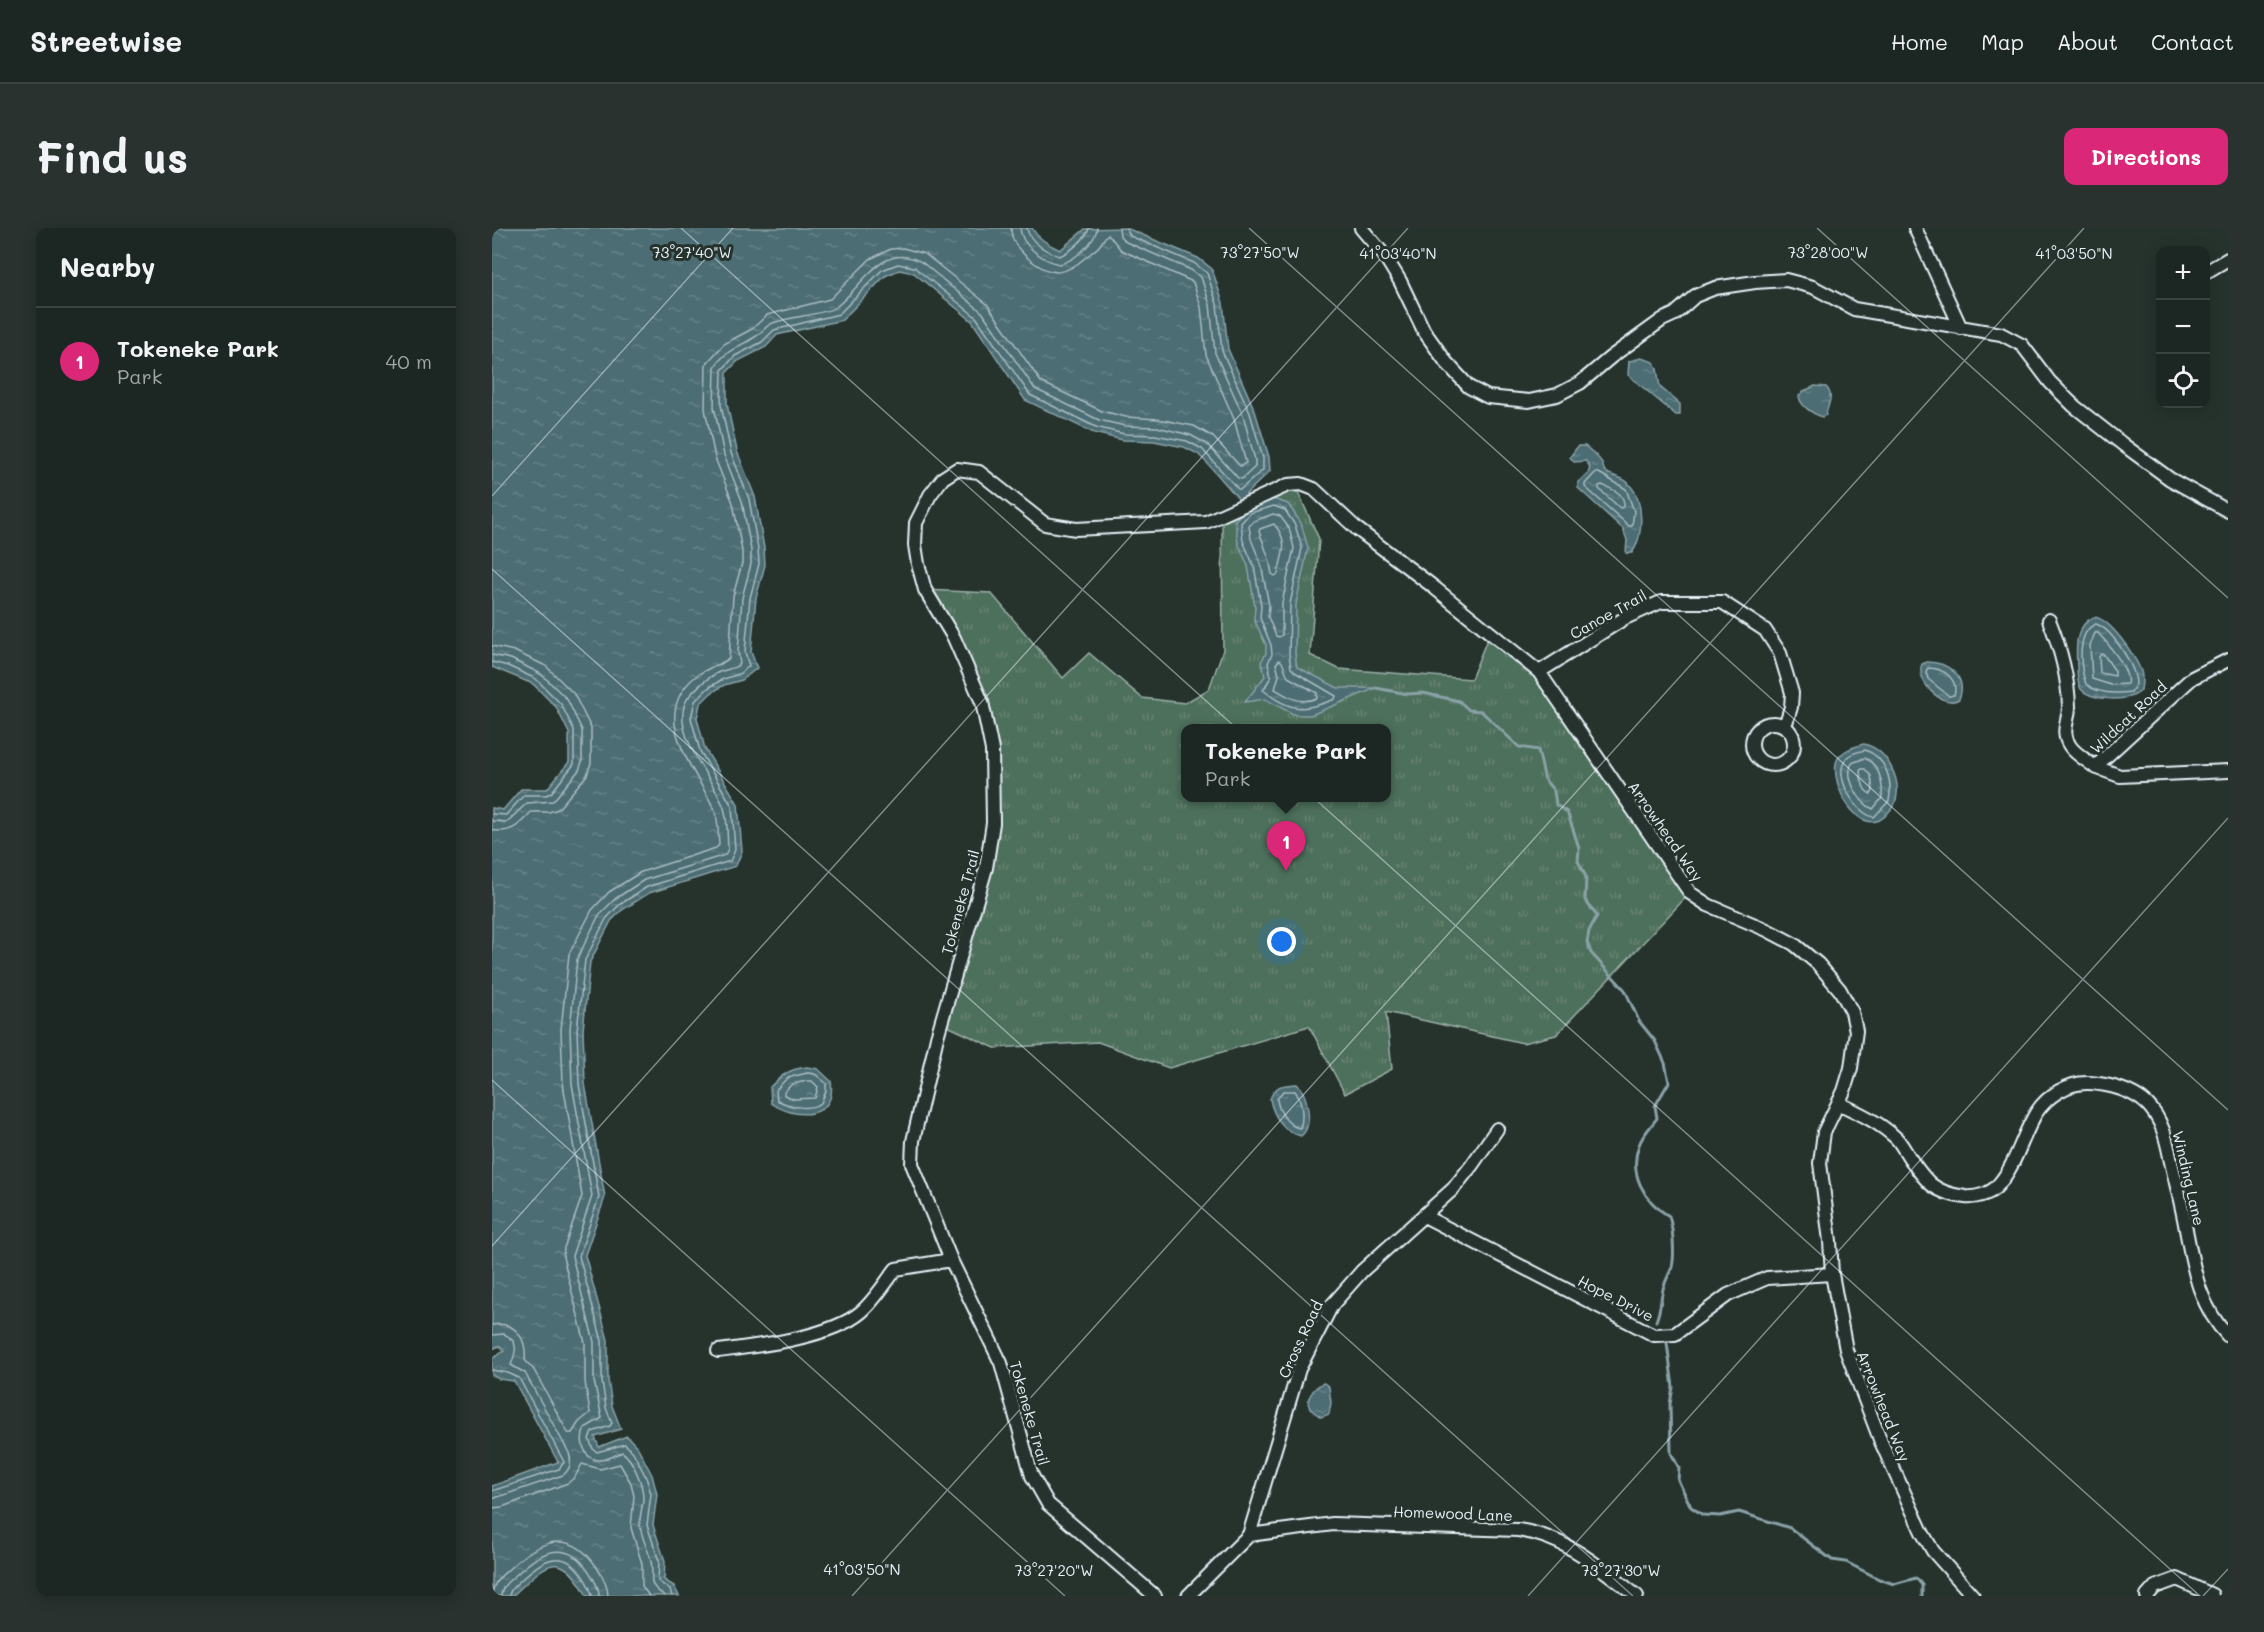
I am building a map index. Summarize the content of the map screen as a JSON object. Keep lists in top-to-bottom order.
{
  "streets": {
    "street": [
      "Canoe Trail",
      "Wildcat Road",
      "Arrowhead Way",
      "Tokeneke Trail",
      "Winding Lane",
      "Hope Drive",
      "Cross Road",
      "Homewood Lane"
    ]
  },
  "crossings": [
    ["Canoe Trail", "Arrowhead Way"],
    ["Arrowhead Way", "Tokeneke Trail"],
    ["Arrowhead Way", "Winding Lane"],
    ["Arrowhead Way", "Hope Drive"],
    ["Hope Drive", "Cross Road"],
    ["Cross Road", "Homewood Lane"]
  ],
  "page": {
    "header": "Streetwise",
    "nav": [
      "Home",
      "Map",
      "About",
      "Contact"
    ],
    "buttons": "Directions",
    "title": "Find us",
    "heading": "Nearby",
    "map_buttons": ["+", "−"],
    "list": [
      {
        "mark": "1",
        "name": "Tokeneke Park",
        "note": "Park",
        "value": "40 m"
      }
    ],
    "popup": ["Tokeneke Park", "Park"],
    "pins": "1"
  },
  "coordinates": [
    "73°27'50\"W",
    "73°27'40\"W",
    "73°28'00\"W",
    "41°03'40\"N",
    "41°03'50\"N",
    "73°27'20\"W",
    "73°27'30\"W"
  ]
}
